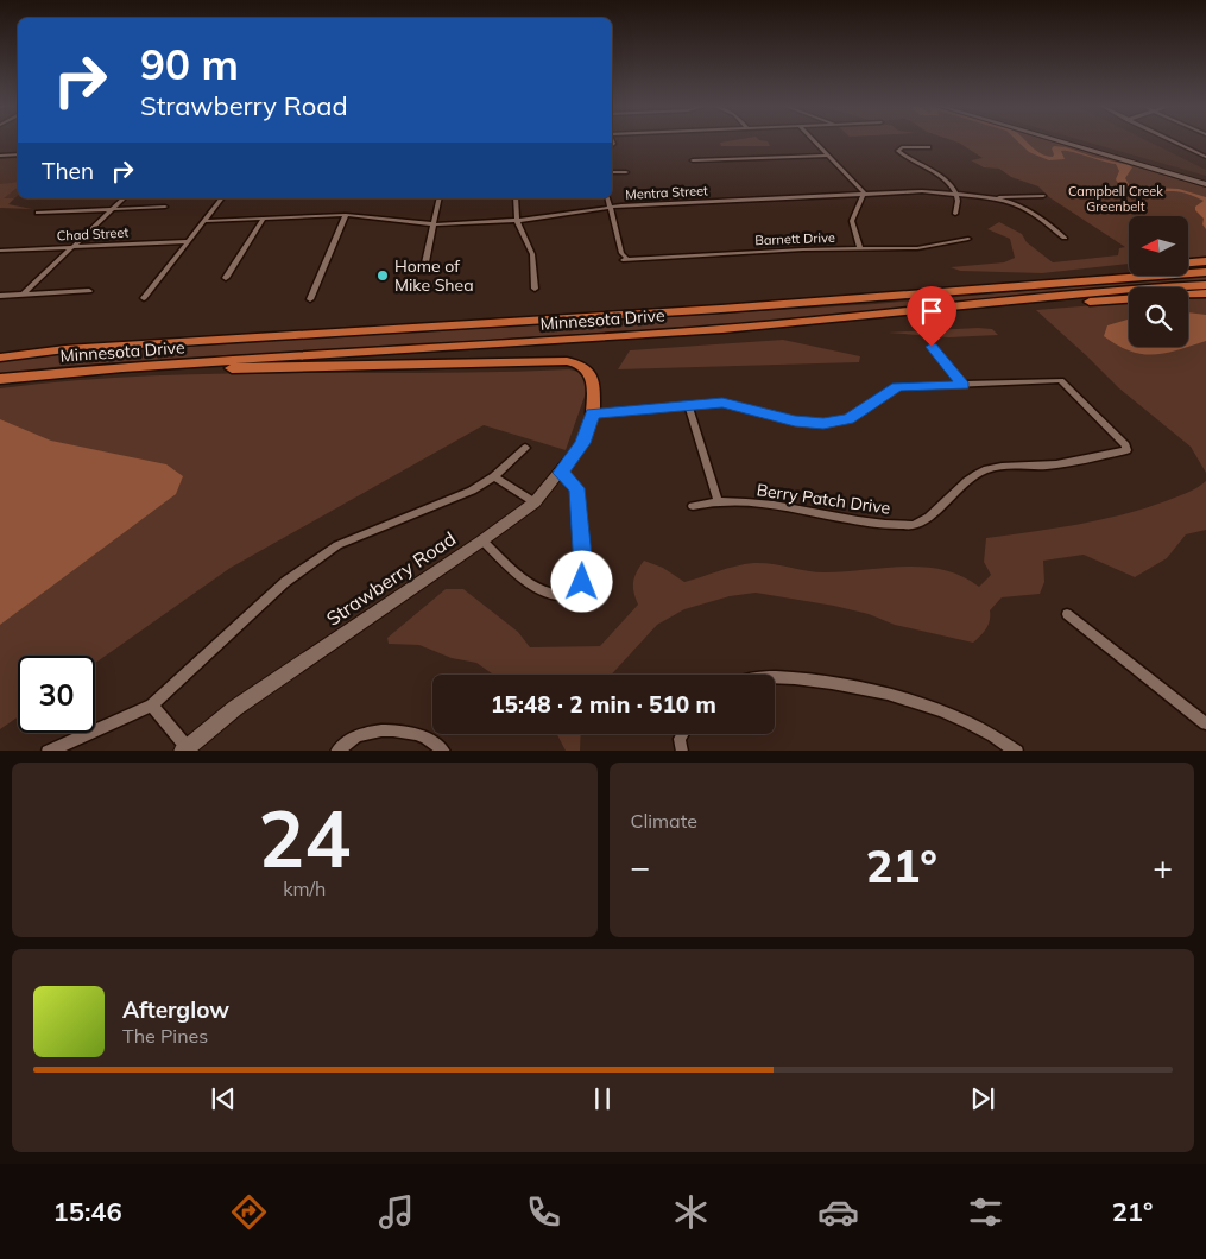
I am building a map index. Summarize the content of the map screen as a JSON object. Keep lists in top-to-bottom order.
{
  "streets": {
    "highway": ["Minnesota Drive"],
    "street": [
      "Mentra Street",
      "Chad Street",
      "Barnett Drive",
      "Berry Patch Drive",
      "Strawberry Road"
    ]
  },
  "crossings": [
    ["Mentra Street", "Barnett Drive"],
    ["Berry Patch Drive", "Strawberry Road"]
  ],
  "parks": ["Campbell Creek Greenbelt"],
  "places": ["Home of Mike Shea"],
  "north": "left",
  "page": {
    "turn": ["90 m", "Strawberry Road"],
    "then": "Then",
    "limit": "30",
    "trip": "15:48 · 2 min · 510 m",
    "tile": [
      ["24", "km/h"],
      "Climate"
    ],
    "heat": ["−", "21°", "+"],
    "song": ["Afterglow", "The Pines"],
    "tabs": ["15:46", "21°"]
  }
}
